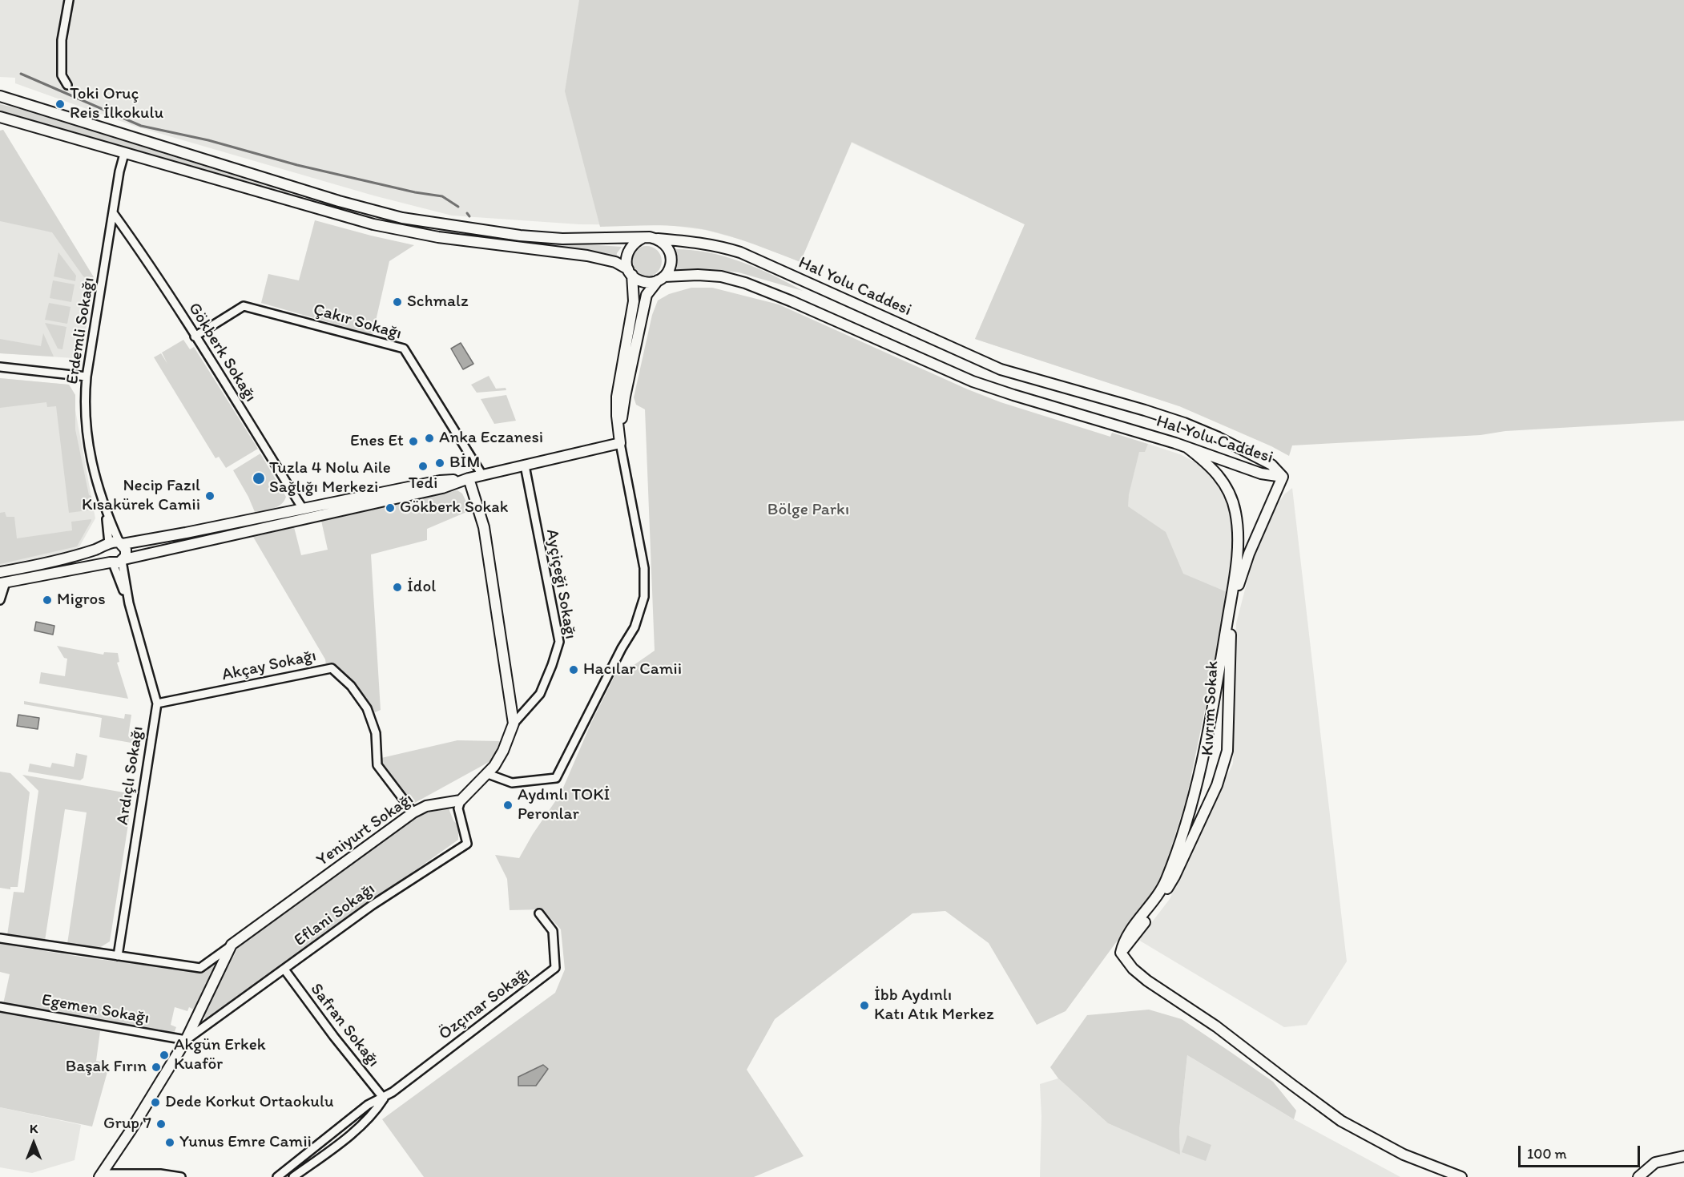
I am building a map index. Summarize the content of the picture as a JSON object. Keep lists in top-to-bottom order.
{
  "streets": {
    "street": [
      "Hal Yolu Caddesi",
      "Çakır Sokağı",
      "Erdemli Sokağı",
      "Gökberk Sokağı",
      "Ayçiçeği Sokağı",
      "Akçay Sokağı",
      "Kıvrım Sokak",
      "Ardıçlı Sokağı",
      "Yeniyurt Sokağı",
      "Eflani Sokağı",
      "Özçınar Sokağı",
      "Egemen Sokağı",
      "Safran Sokağı"
    ]
  },
  "crossings": [
    ["Hal Yolu Caddesi", "Kıvrım Sokak"],
    ["Çakır Sokağı", "Gökberk Sokağı"],
    ["Erdemli Sokağı", "Gökberk Sokağı"],
    ["Akçay Sokağı", "Ardıçlı Sokağı"],
    ["Akçay Sokağı", "Yeniyurt Sokağı"],
    ["Yeniyurt Sokağı", "Eflani Sokağı"],
    ["Yeniyurt Sokağı", "Egemen Sokağı"],
    ["Eflani Sokağı", "Egemen Sokağı"],
    ["Eflani Sokağı", "Safran Sokağı"],
    ["Özçınar Sokağı", "Safran Sokağı"]
  ],
  "parks": ["Bölge Parkı"],
  "places": [
    "Toki Oruç Reis İlkokulu",
    "Schmalz",
    "Anka Eczanesi",
    "Enes Et",
    "BİM",
    "Tedi",
    "Tuzla 4 Nolu Aile Sağlığı Merkezi",
    "Necip Fazıl Kısakürek Camii",
    "Gökberk Sokak",
    "İdol",
    "Migros",
    "Hacılar Camii",
    "Aydınlı TOKİ Peronlar",
    "İbb Aydınlı Katı Atık Merkez",
    "Akgün Erkek Kuaför",
    "Başak Fırın",
    "Dede Korkut Ortaokulu",
    "Grup 7",
    "Yunus Emre Camii"
  ],
  "scale_bar": "100 m",
  "north": "top"
}
